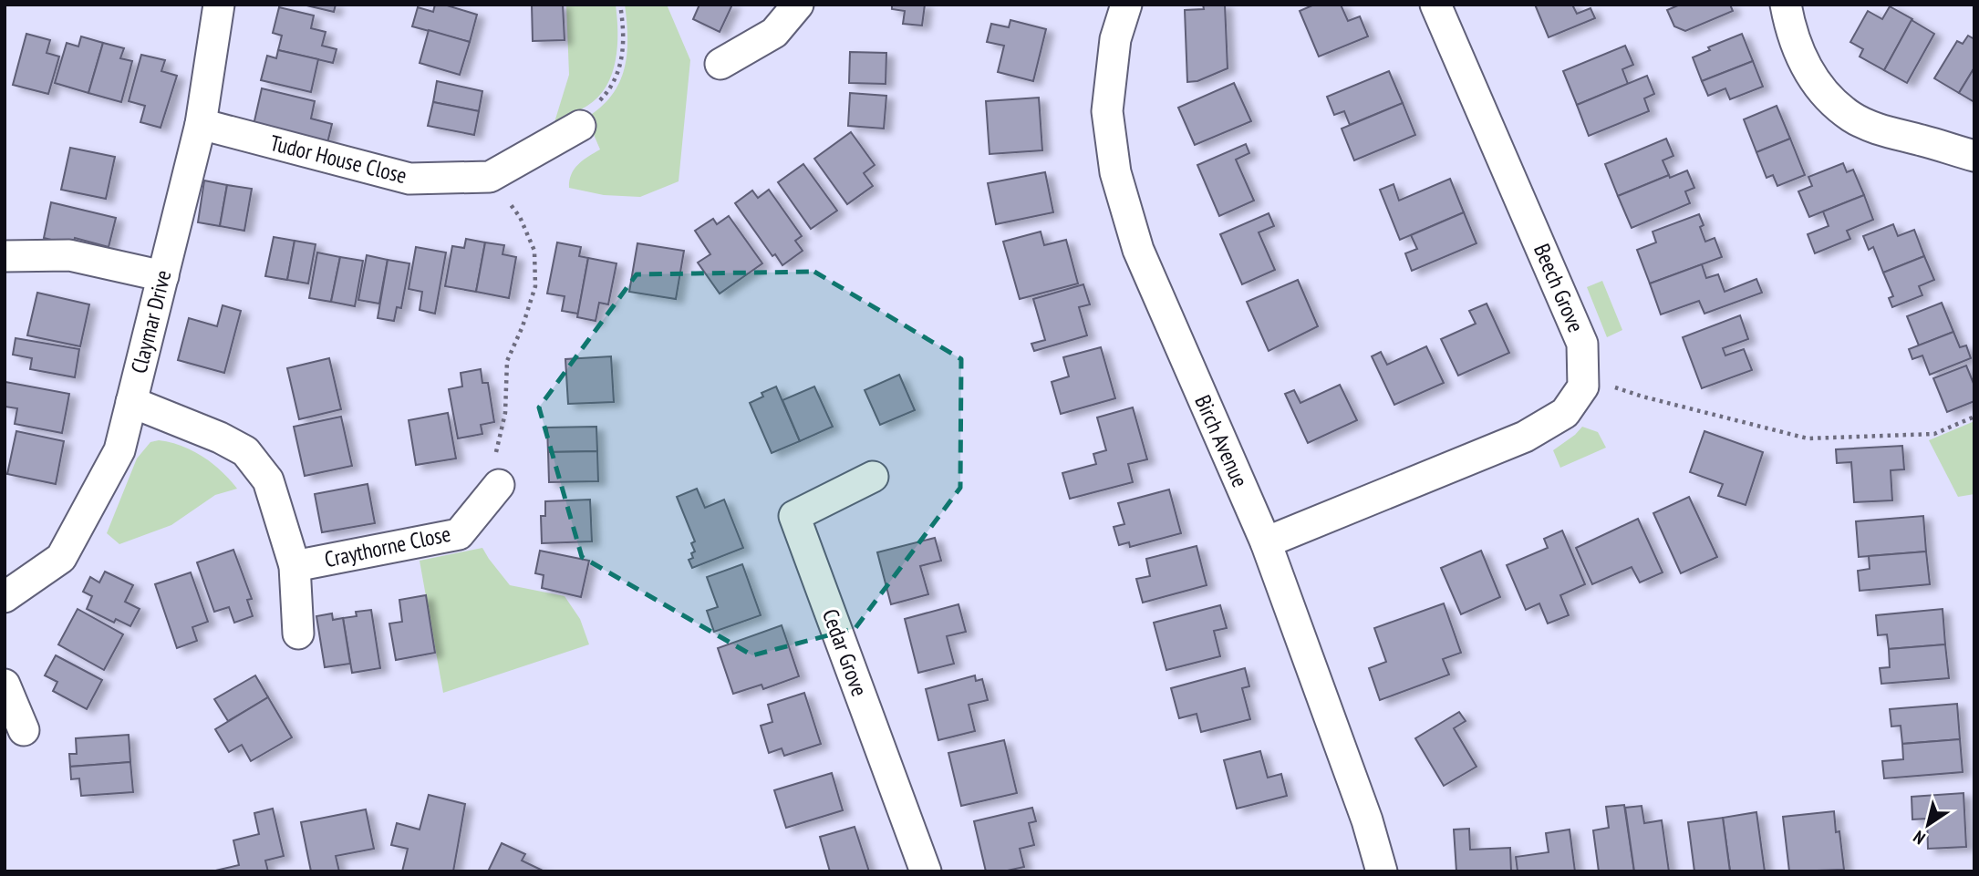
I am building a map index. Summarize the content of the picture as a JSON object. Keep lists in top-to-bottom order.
{
  "streets": {
    "street": [
      "Tudor House Close",
      "Beech Grove",
      "Claymar Drive",
      "Birch Avenue",
      "Craythorne Close",
      "Cedar Grove"
    ]
  },
  "crossings": [
    ["Tudor House Close", "Claymar Drive"],
    ["Beech Grove", "Birch Avenue"],
    ["Claymar Drive", "Craythorne Close"]
  ],
  "north": "bottom left"
}
